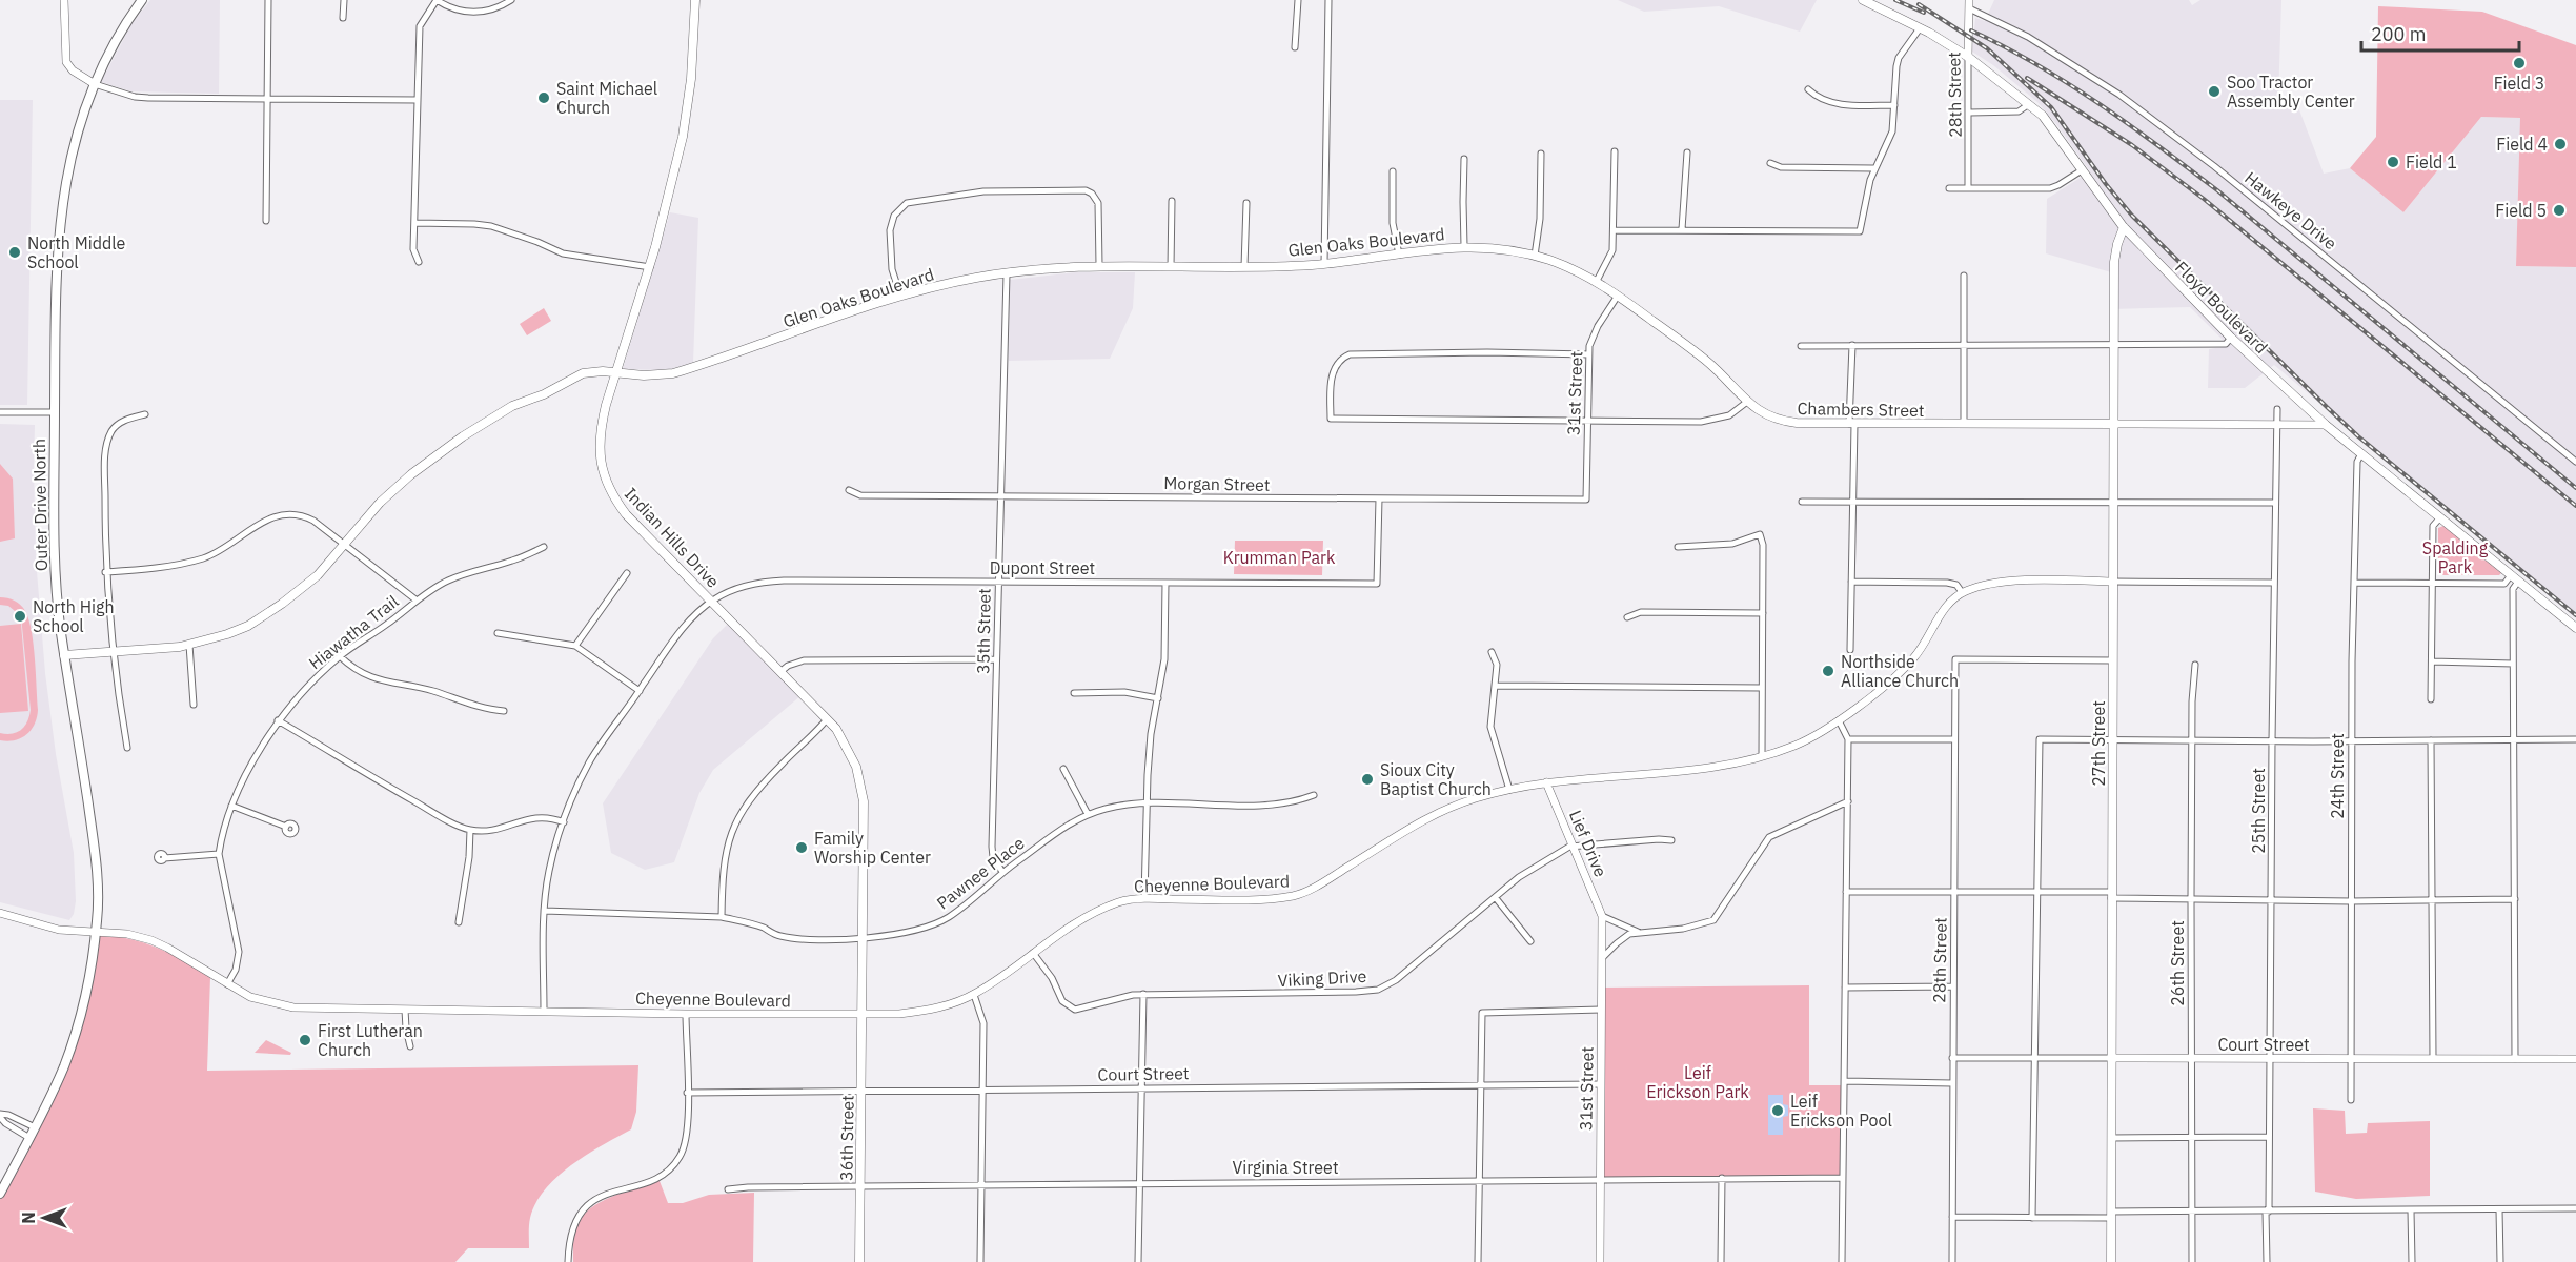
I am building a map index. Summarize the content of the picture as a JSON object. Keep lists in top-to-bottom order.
{
  "streets": {
    "main road": [
      "Glen Oaks Boulevard",
      "Floyd Boulevard",
      "Chambers Street",
      "Outer Drive North",
      "Indian Hills Drive",
      "27th Street",
      "36th Street"
    ],
    "street": [
      "28th Street",
      "Hawkeye Drive",
      "31st Street",
      "Morgan Street",
      "Dupont Street",
      "35th Street",
      "Hiawatha Trail",
      "24th Street",
      "25th Street",
      "Lief Drive",
      "Pawnee Place",
      "Cheyenne Boulevard",
      "26th Street",
      "Viking Drive",
      "Court Street",
      "Virginia Street"
    ]
  },
  "crossings": [
    ["28th Street", "Hawkeye Drive"],
    ["28th Street", "Floyd Boulevard"],
    ["28th Street", "27th Street"],
    ["28th Street", "Court Street"],
    ["Glen Oaks Boulevard", "31st Street"],
    ["Glen Oaks Boulevard", "Chambers Street"],
    ["Glen Oaks Boulevard", "Outer Drive North"],
    ["Glen Oaks Boulevard", "Indian Hills Drive"],
    ["Glen Oaks Boulevard", "35th Street"],
    ["Floyd Boulevard", "Chambers Street"],
    ["Floyd Boulevard", "27th Street"],
    ["Floyd Boulevard", "24th Street"],
    ["31st Street", "Morgan Street"],
    ["31st Street", "Lief Drive"],
    ["31st Street", "Court Street"],
    ["31st Street", "Virginia Street"],
    ["Chambers Street", "27th Street"],
    ["Chambers Street", "25th Street"],
    ["Morgan Street", "Dupont Street"],
    ["Morgan Street", "35th Street"],
    ["Outer Drive North", "Cheyenne Boulevard"],
    ["Indian Hills Drive", "Dupont Street"],
    ["Indian Hills Drive", "Pawnee Place"],
    ["Indian Hills Drive", "Cheyenne Boulevard"],
    ["Indian Hills Drive", "36th Street"],
    ["Dupont Street", "35th Street"],
    ["Dupont Street", "Pawnee Place"],
    ["Dupont Street", "Cheyenne Boulevard"],
    ["35th Street", "Pawnee Place"],
    ["Hiawatha Trail", "Cheyenne Boulevard"],
    ["27th Street", "Court Street"],
    ["24th Street", "Court Street"],
    ["25th Street", "Court Street"],
    ["Lief Drive", "Cheyenne Boulevard"],
    ["Lief Drive", "Viking Drive"],
    ["Cheyenne Boulevard", "Viking Drive"],
    ["Cheyenne Boulevard", "36th Street"],
    ["26th Street", "Court Street"],
    ["Court Street", "36th Street"],
    ["36th Street", "Virginia Street"]
  ],
  "parks": ["Spalding Park", "Krumman Park", "Leif Erickson Park"],
  "places": [
    "Field 3",
    "Soo Tractor Assembly Center",
    "Saint Michael Church",
    "Field 4",
    "Field 1",
    "Field 5",
    "North Middle School",
    "North High School",
    "Northside Alliance Church",
    "Sioux City Baptist Church",
    "Family Worship Center",
    "First Lutheran Church",
    "Leif Erickson Pool"
  ],
  "scale_bar": "200 m",
  "north": "left"
}
